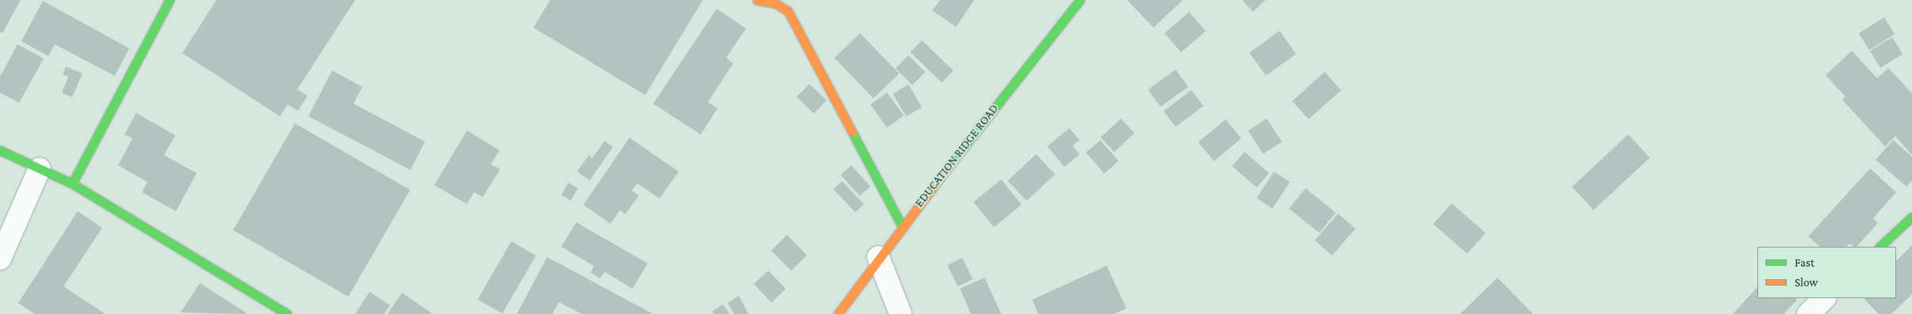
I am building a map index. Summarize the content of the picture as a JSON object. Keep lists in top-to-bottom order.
{
  "streets": {
    "street": ["EDUCATION RIDGE ROAD"]
  },
  "legend": ["Fast", "Slow"]
}
